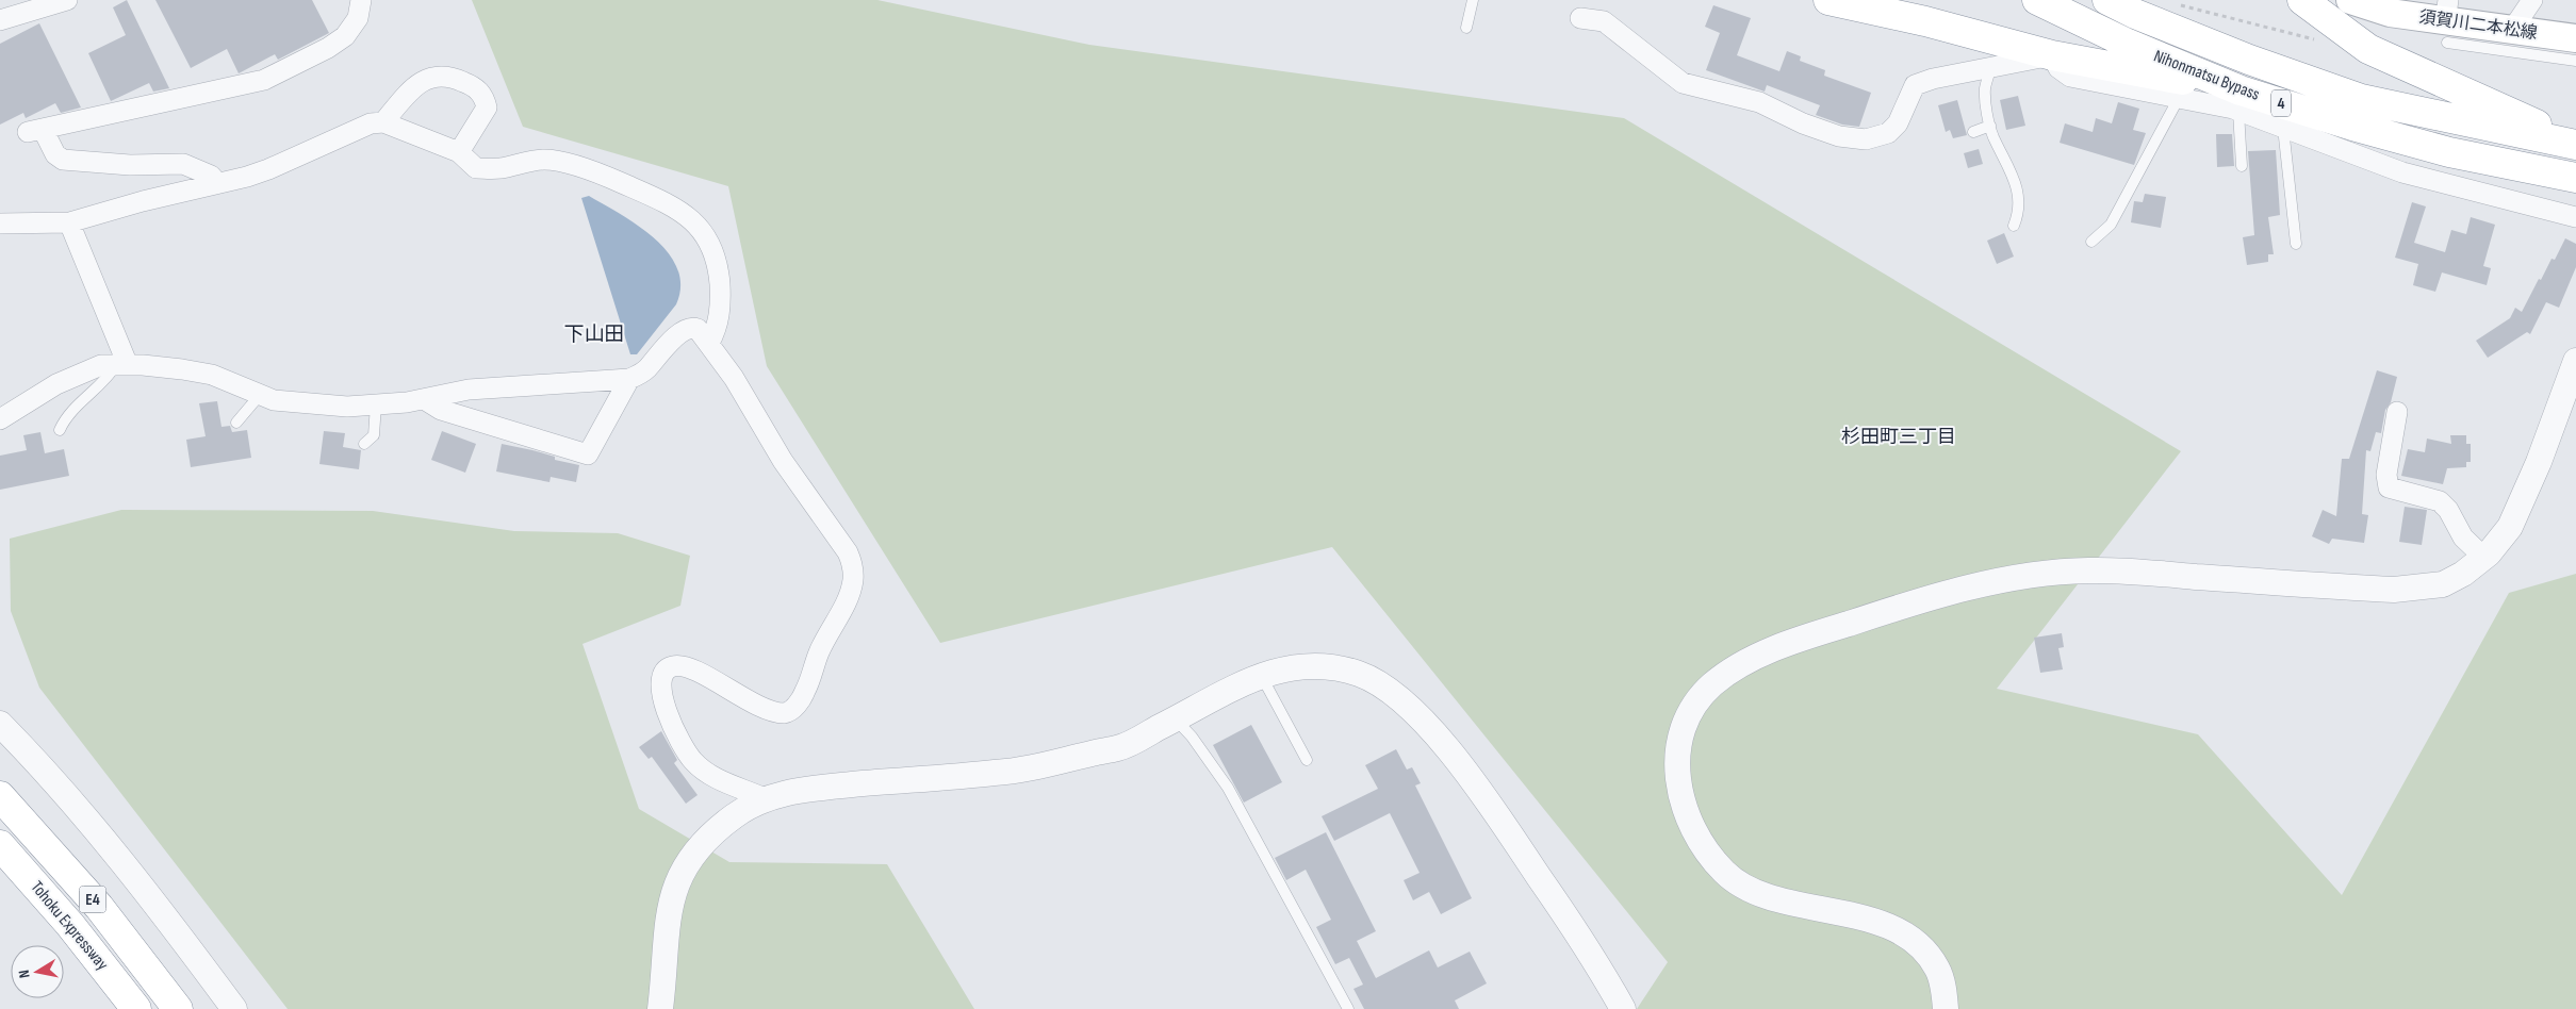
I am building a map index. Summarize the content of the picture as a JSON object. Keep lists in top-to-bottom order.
{
  "streets": {
    "highway": [
      "Nihonmatsu Bypass",
      "4",
      "E4",
      "Tohoku Expressway"
    ],
    "main road": ["須賀川二本松線"]
  },
  "districts": ["下山田", "杉田町三丁目"],
  "north": "left"
}
